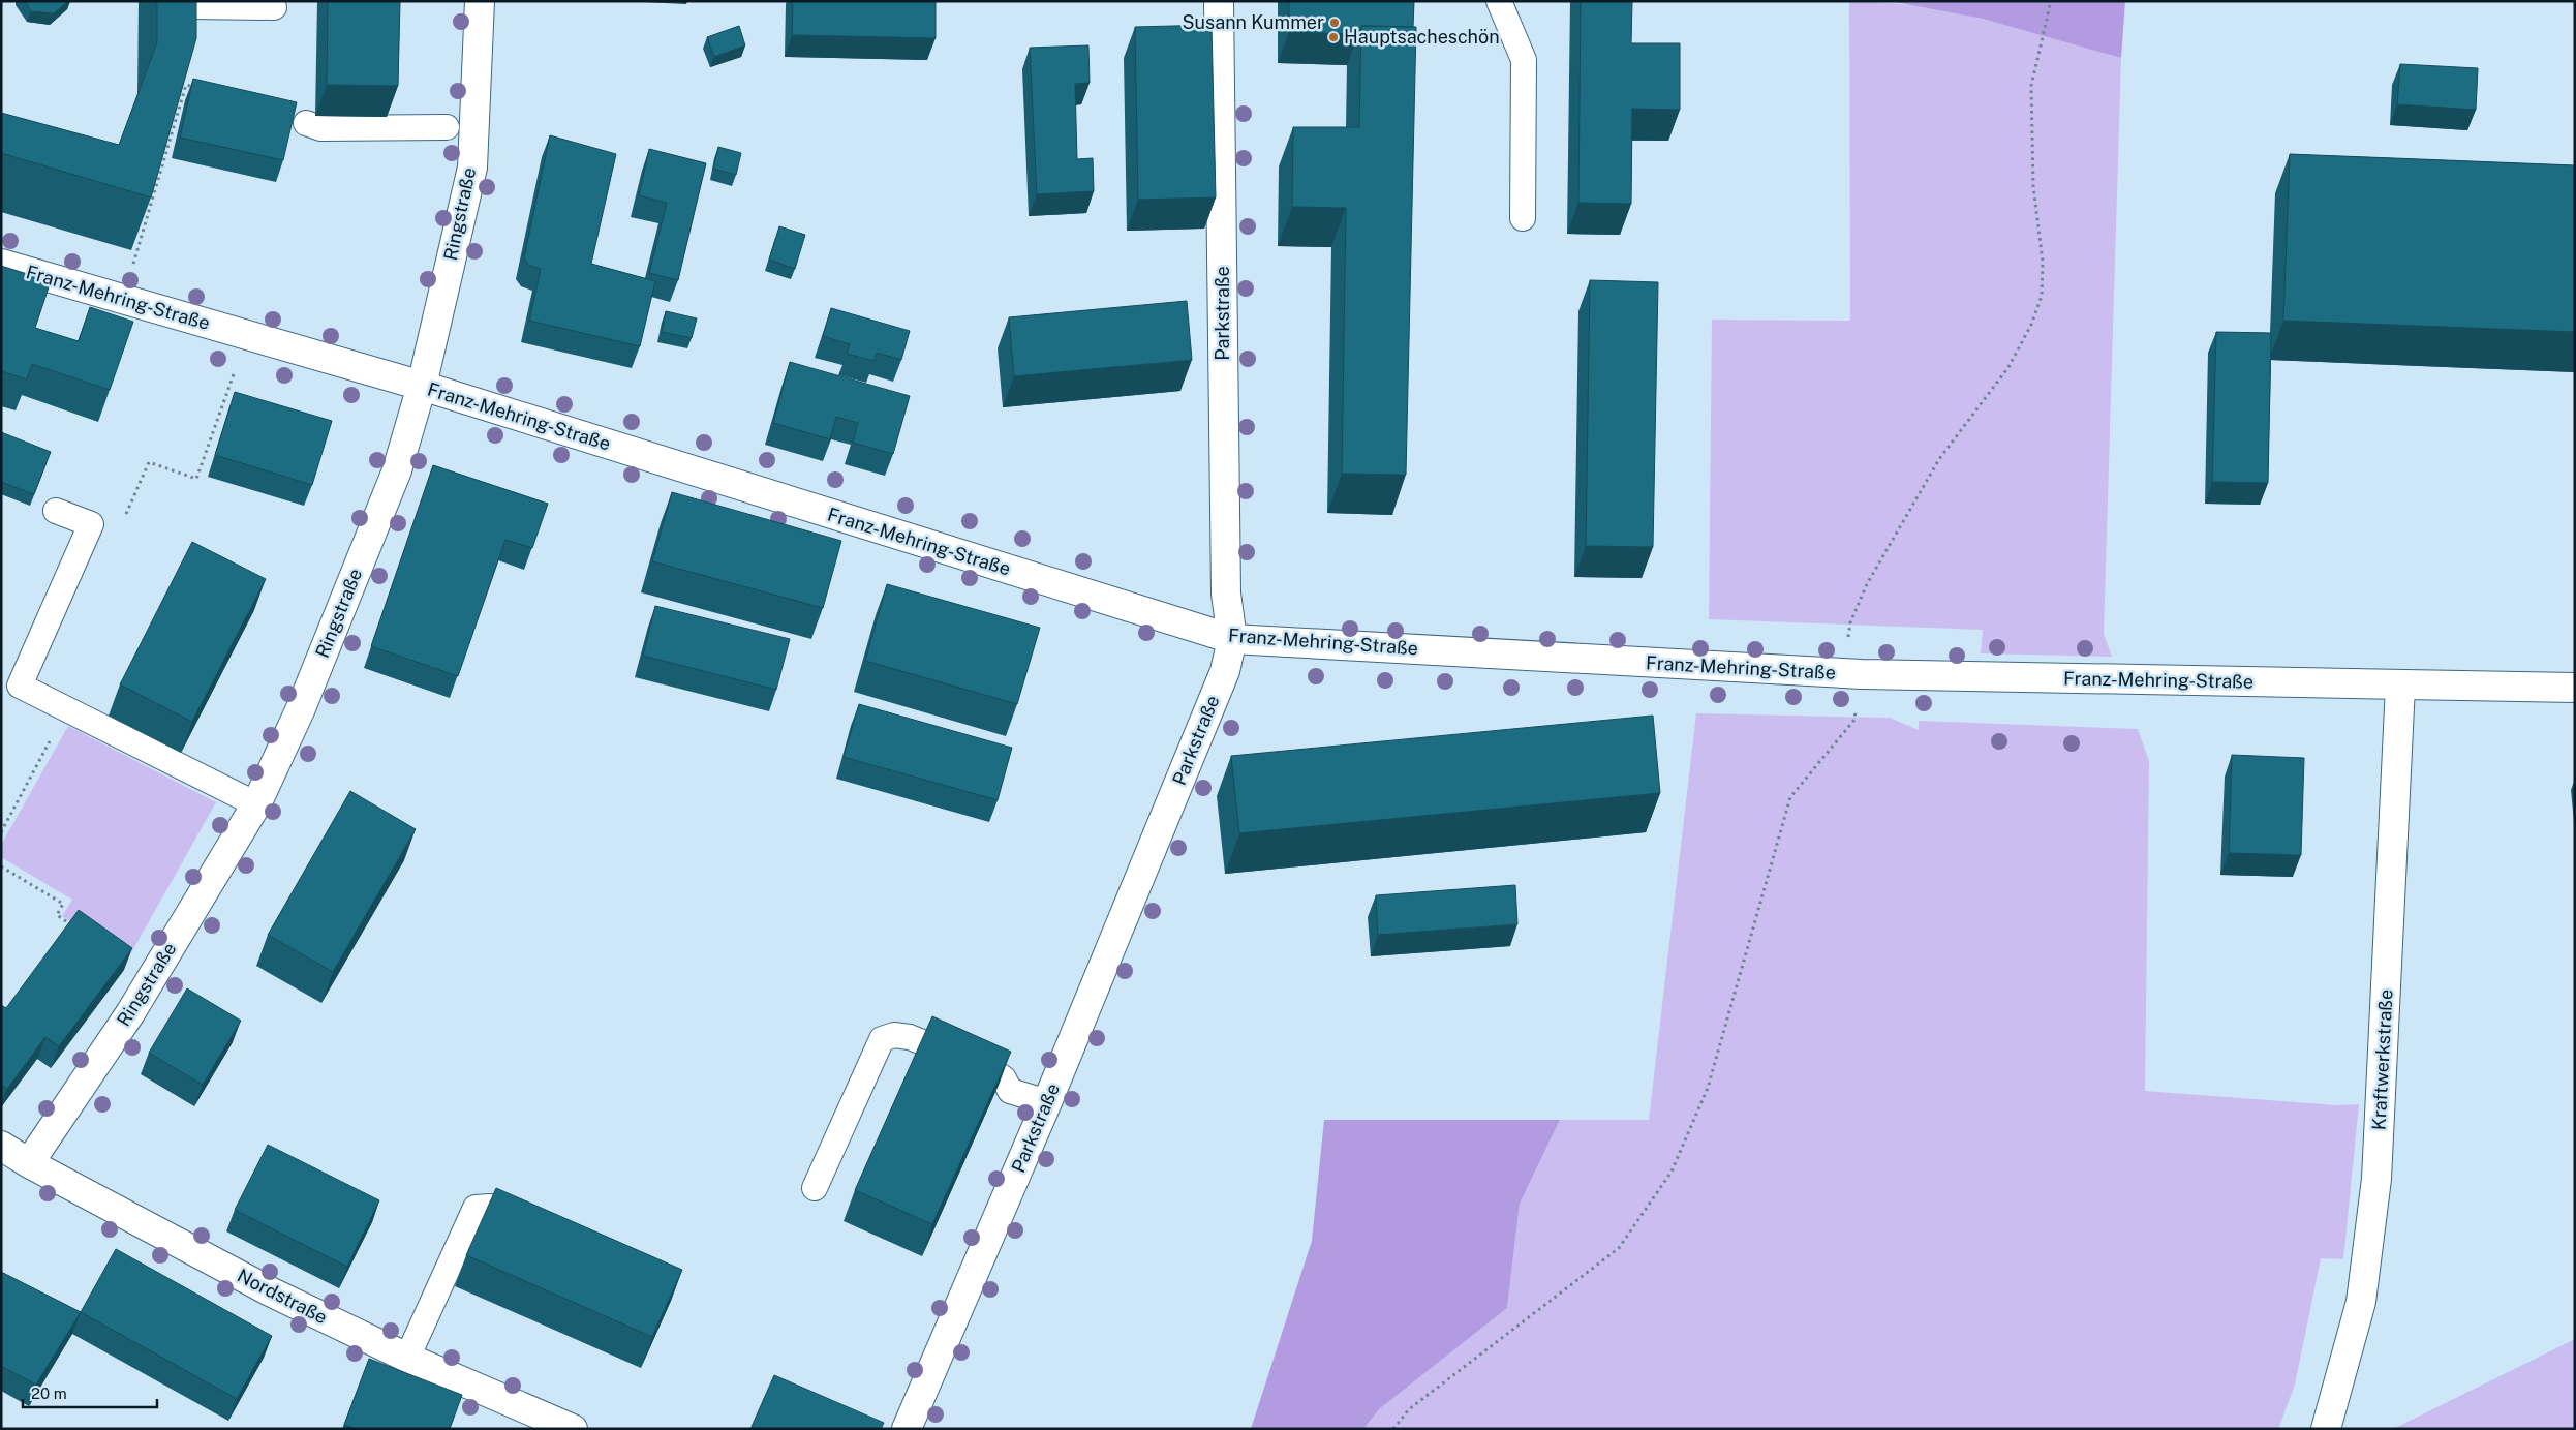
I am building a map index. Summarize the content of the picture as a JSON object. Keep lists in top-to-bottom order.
{
  "streets": {
    "street": [
      "Ringstraße",
      "Franz-Mehring-Straße",
      "Parkstraße",
      "Kraftwerkstraße",
      "Nordstraße"
    ]
  },
  "crossings": [
    ["Ringstraße", "Franz-Mehring-Straße"],
    ["Ringstraße", "Nordstraße"],
    ["Franz-Mehring-Straße", "Parkstraße"],
    ["Franz-Mehring-Straße", "Kraftwerkstraße"]
  ],
  "places": ["Susann Kummer", "Hauptsacheschön"],
  "scale_bar": "20 m"
}
